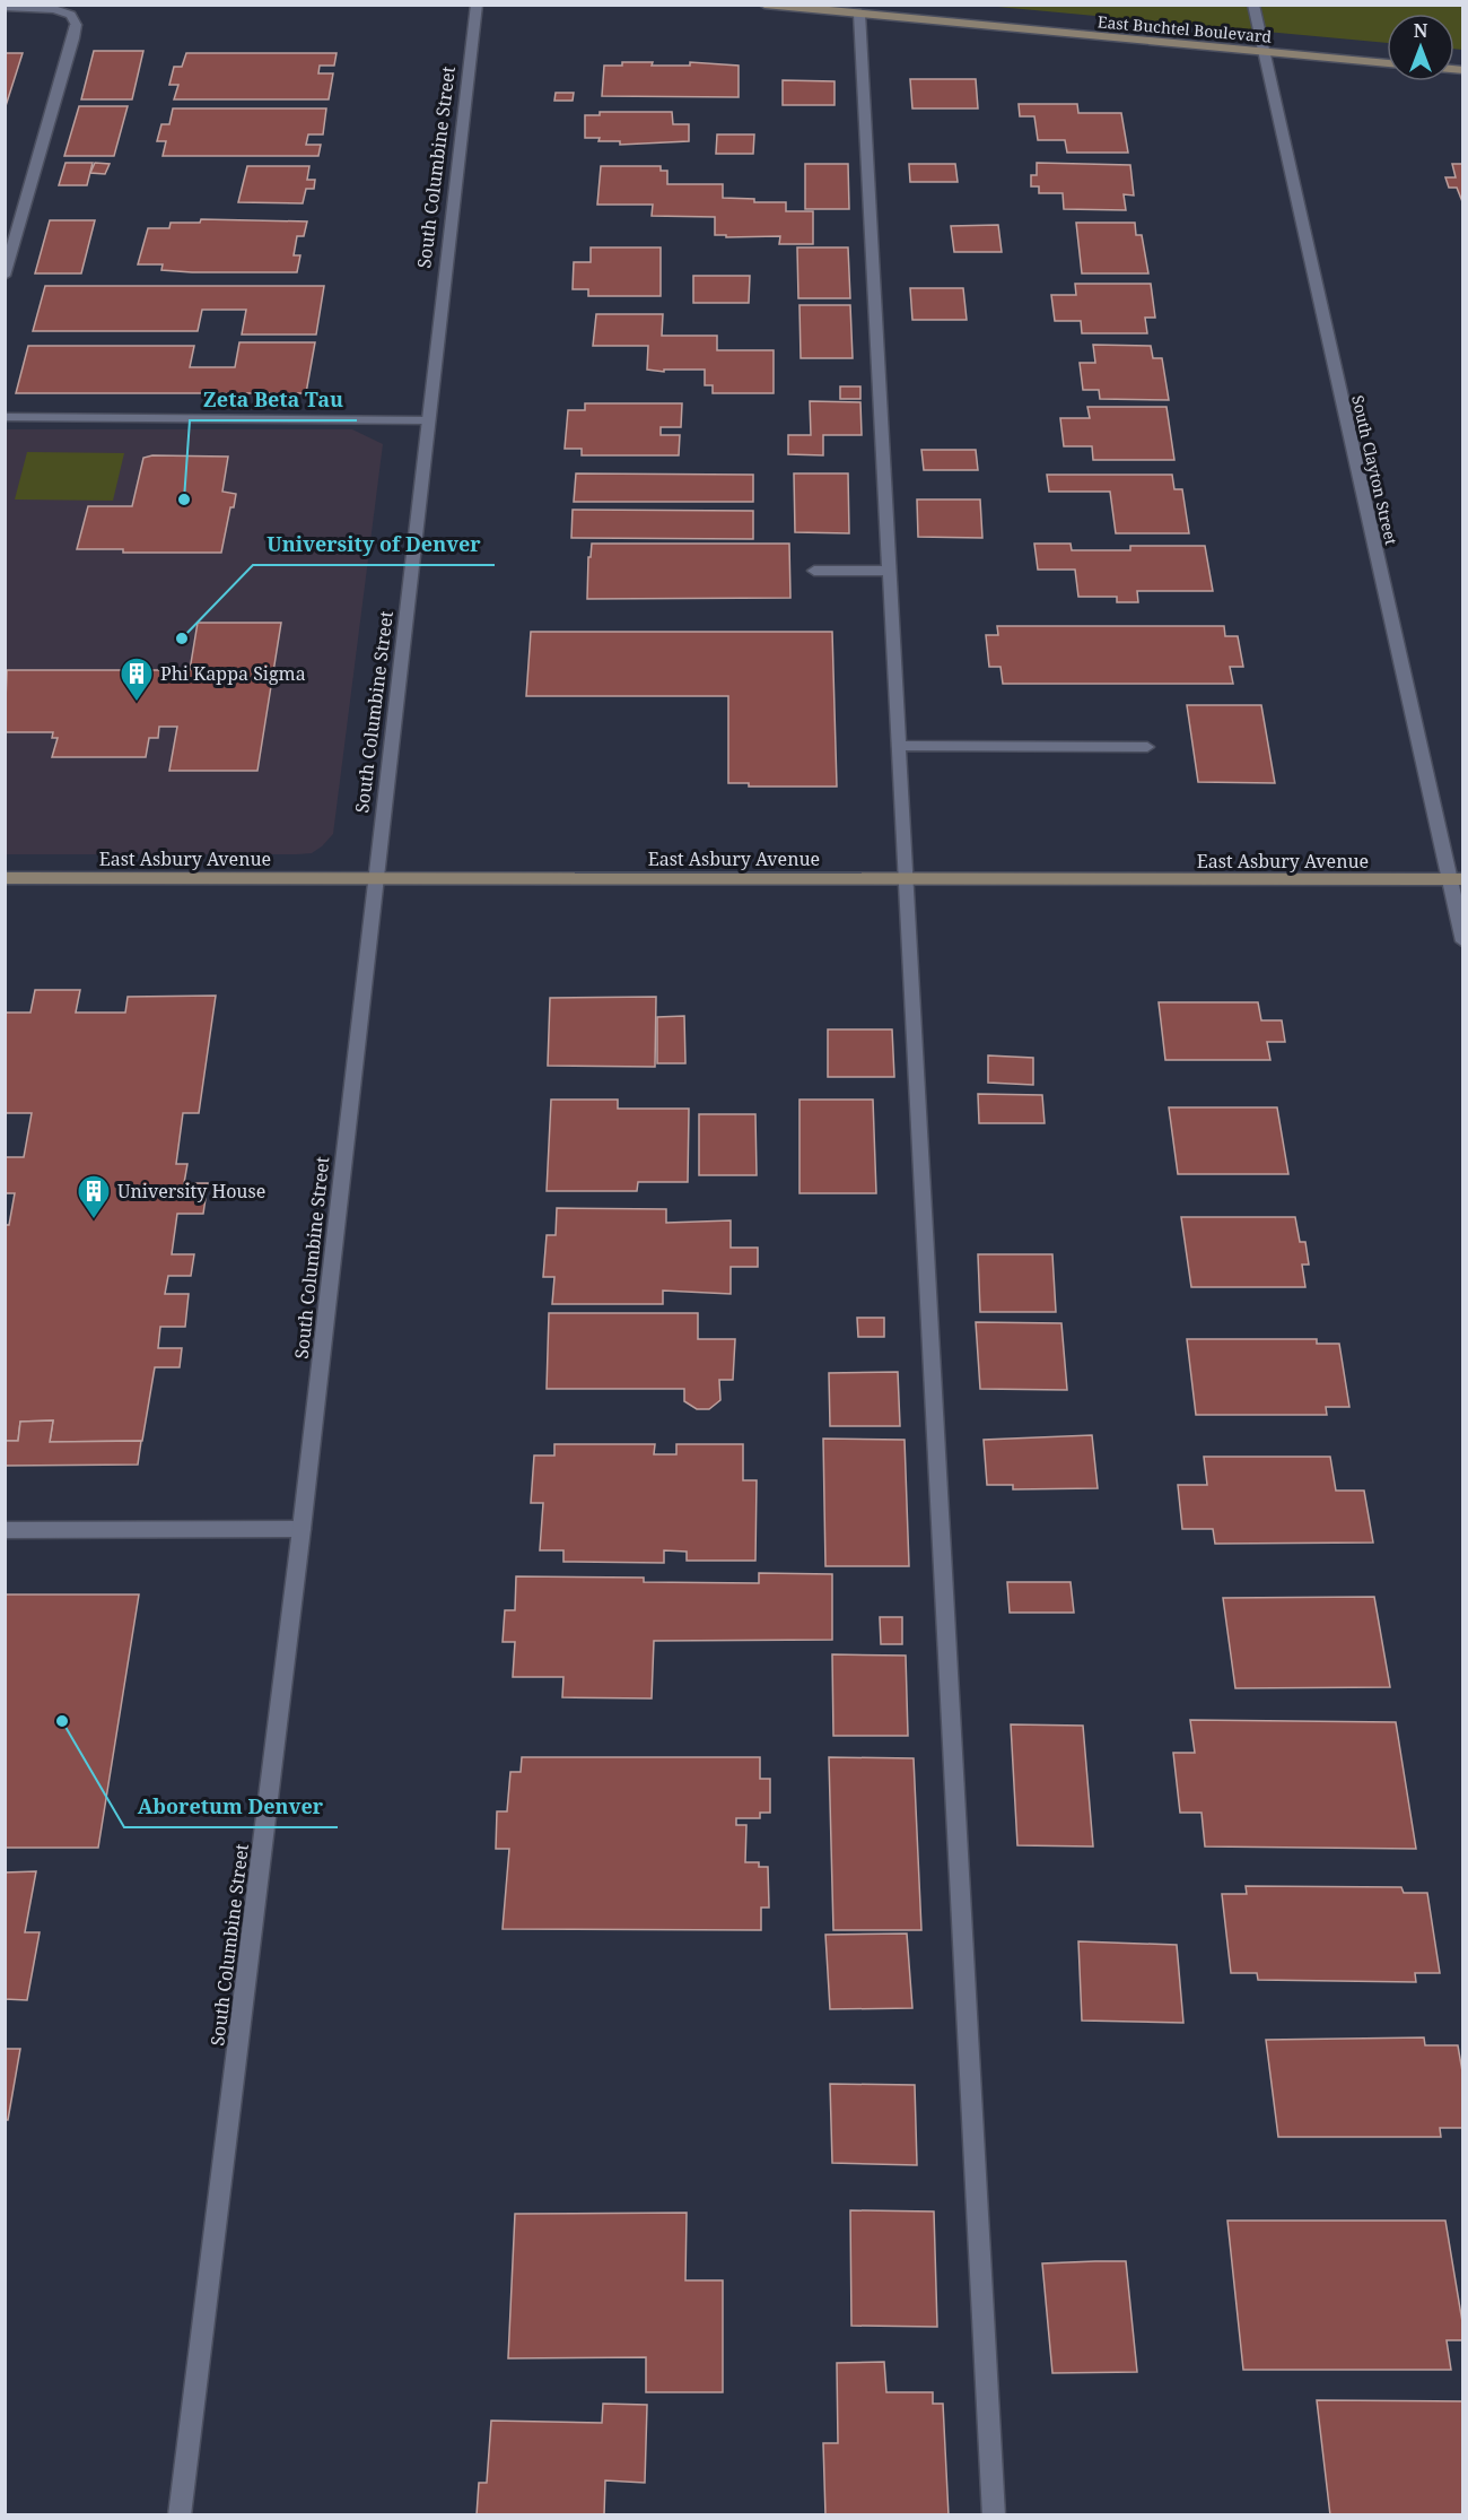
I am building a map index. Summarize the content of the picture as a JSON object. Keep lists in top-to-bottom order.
{
  "streets": {
    "street": [
      "East Buchtel Boulevard",
      "South Columbine Street",
      "South Clayton Street",
      "East Asbury Avenue"
    ]
  },
  "crossings": [
    ["East Buchtel Boulevard", "South Clayton Street"],
    ["South Columbine Street", "East Asbury Avenue"],
    ["South Clayton Street", "East Asbury Avenue"]
  ],
  "places": {
    "other": ["Zeta Beta Tau", "University of Denver", "Aboretum Denver"],
    "building": ["Phi Kappa Sigma", "University House"]
  },
  "north": "top"
}
